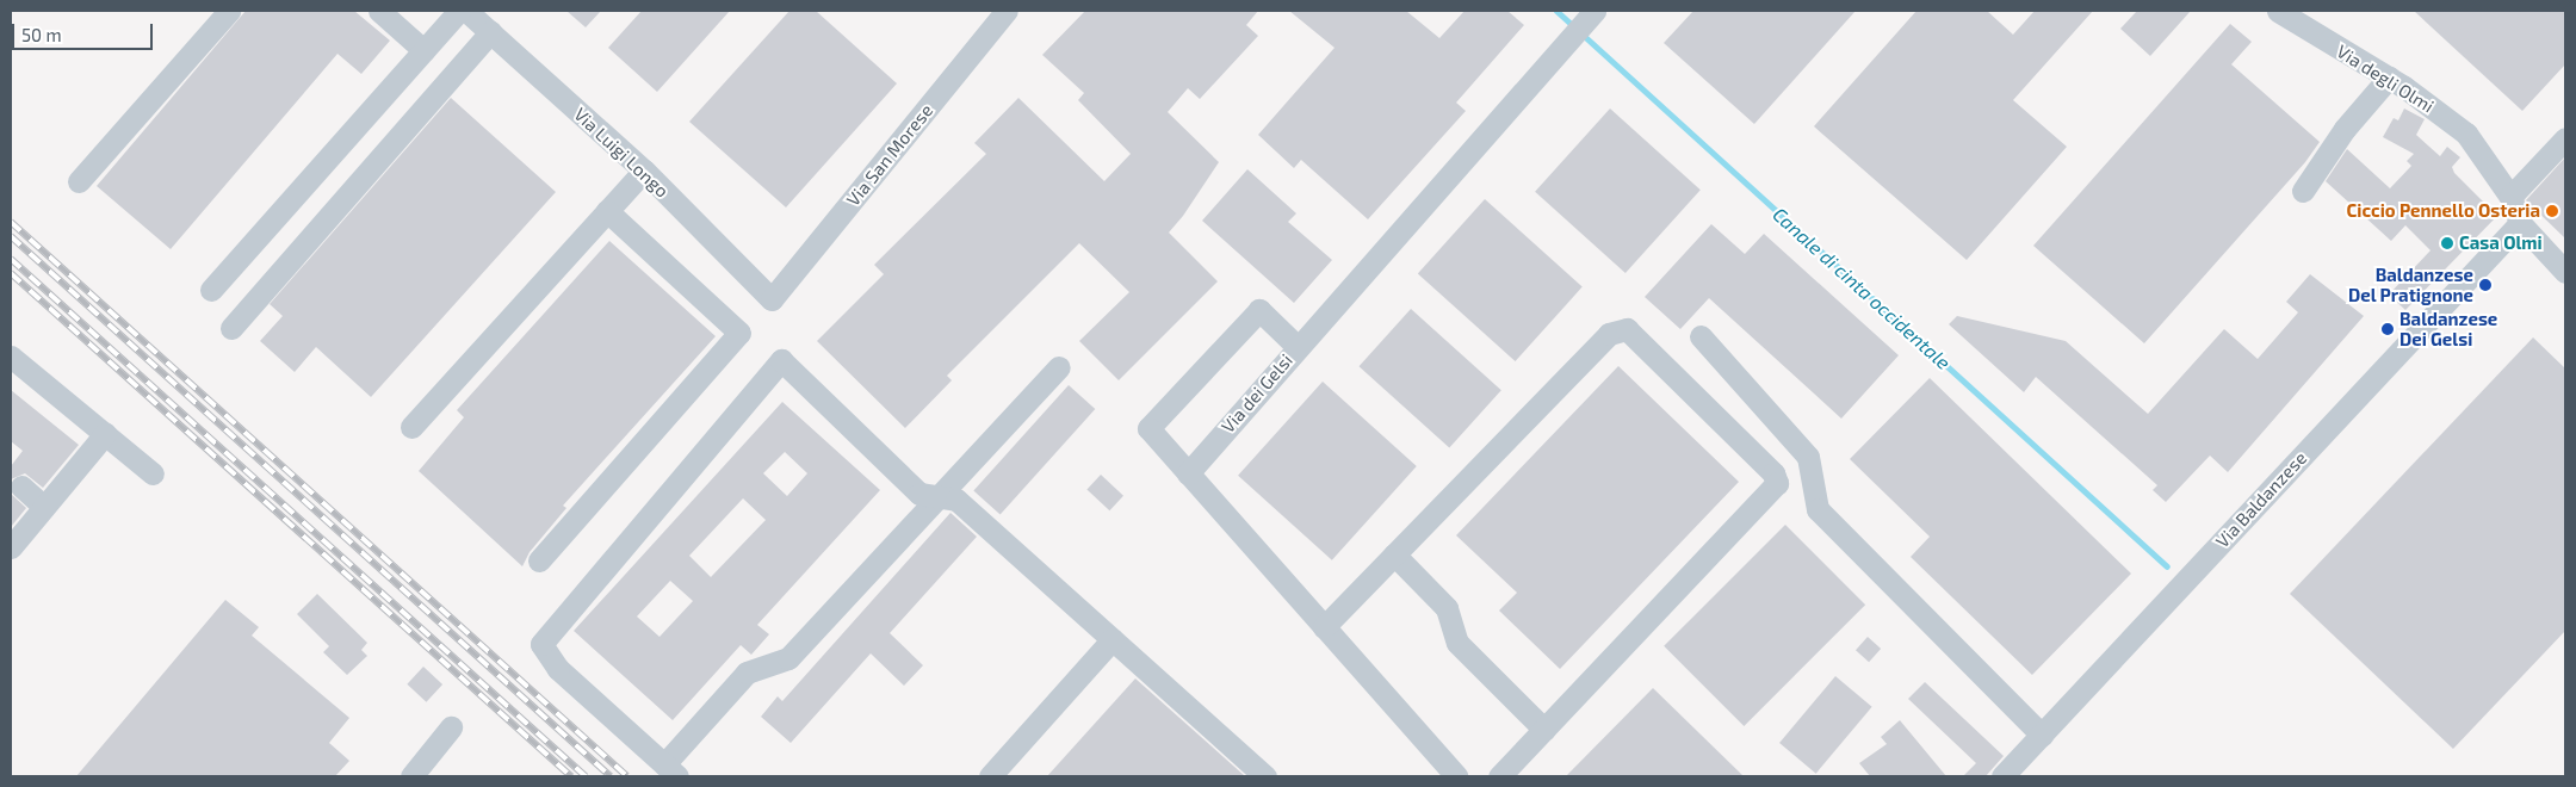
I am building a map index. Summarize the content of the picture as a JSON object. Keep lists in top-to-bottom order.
{
  "streets": {
    "street": [
      "Via degli Olmi",
      "Via Luigi Longo",
      "Via San Morese",
      "Via dei Gelsi",
      "Via Baldanzese"
    ]
  },
  "crossings": [
    ["Via degli Olmi", "Via Baldanzese"],
    ["Via Luigi Longo", "Via San Morese"]
  ],
  "water": ["Canale di cinta occidentale"],
  "places": [
    "Ciccio Pennello Osteria",
    "Casa Olmi",
    "Baldanzese Del Pratignone",
    "Baldanzese Dei Gelsi"
  ],
  "scale_bar": "50 m"
}
